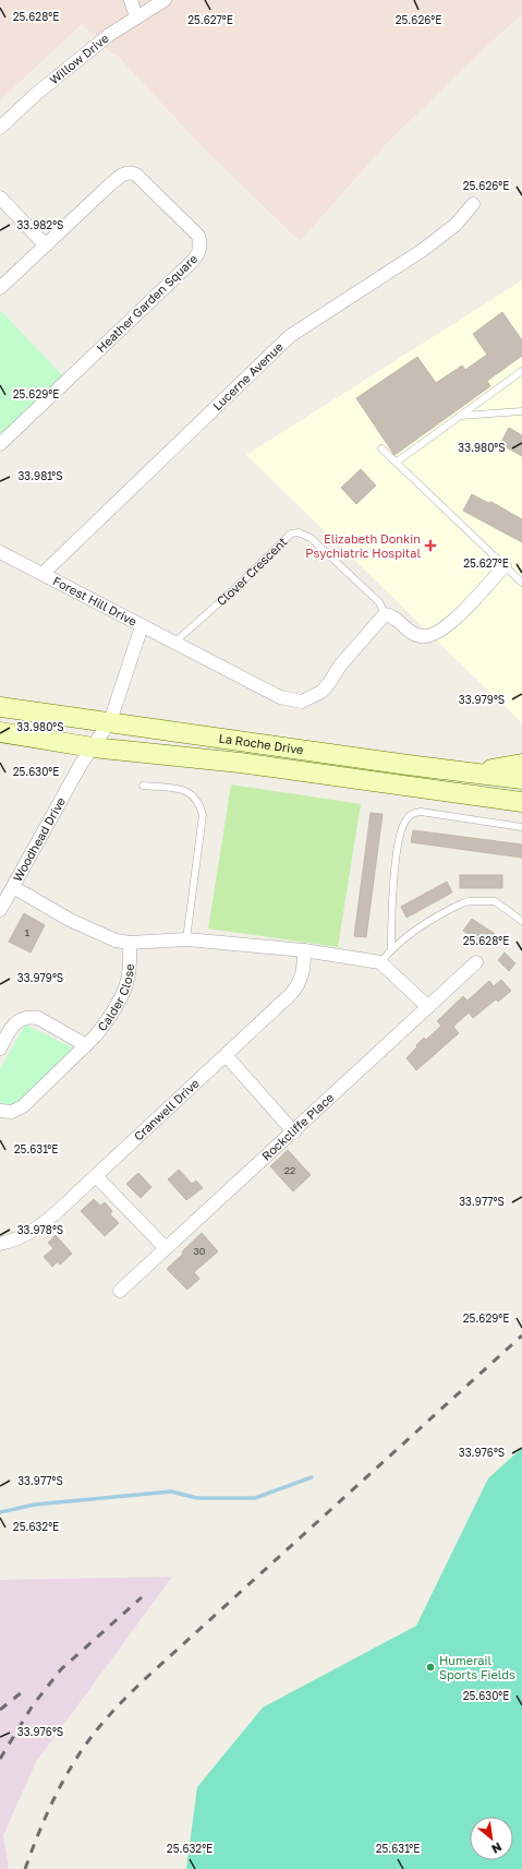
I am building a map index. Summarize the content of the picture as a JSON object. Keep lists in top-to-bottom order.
{
  "streets": {
    "street": [
      "Willow Drive",
      "Heather Garden Square",
      "Lucerne Avenue",
      "Clover Crescent",
      "Forest Hill Drive",
      "La Roche Drive",
      "Woodhead Drive",
      "Calder Close",
      "Cranwell Drive",
      "Rockcliffe Place"
    ]
  },
  "crossings": [
    ["Lucerne Avenue", "Forest Hill Drive"],
    ["Forest Hill Drive", "La Roche Drive"],
    ["Forest Hill Drive", "Woodhead Drive"],
    ["La Roche Drive", "Woodhead Drive"]
  ],
  "places": {
    "health": ["Elizabeth Donkin Psychiatric Hospital"],
    "other": ["Humerail Sports Fields"]
  },
  "house_numbers": ["1", "22", "30"],
  "north": "bottom right",
  "coordinates": [
    "25.628°E",
    "25.627°E",
    "25.626°E",
    "33.982°S",
    "25.629°E",
    "33.980°S",
    "33.981°S",
    "33.979°S",
    "25.630°E",
    "25.631°E",
    "33.977°S",
    "33.978°S",
    "33.976°S",
    "25.632°E"
  ]
}
